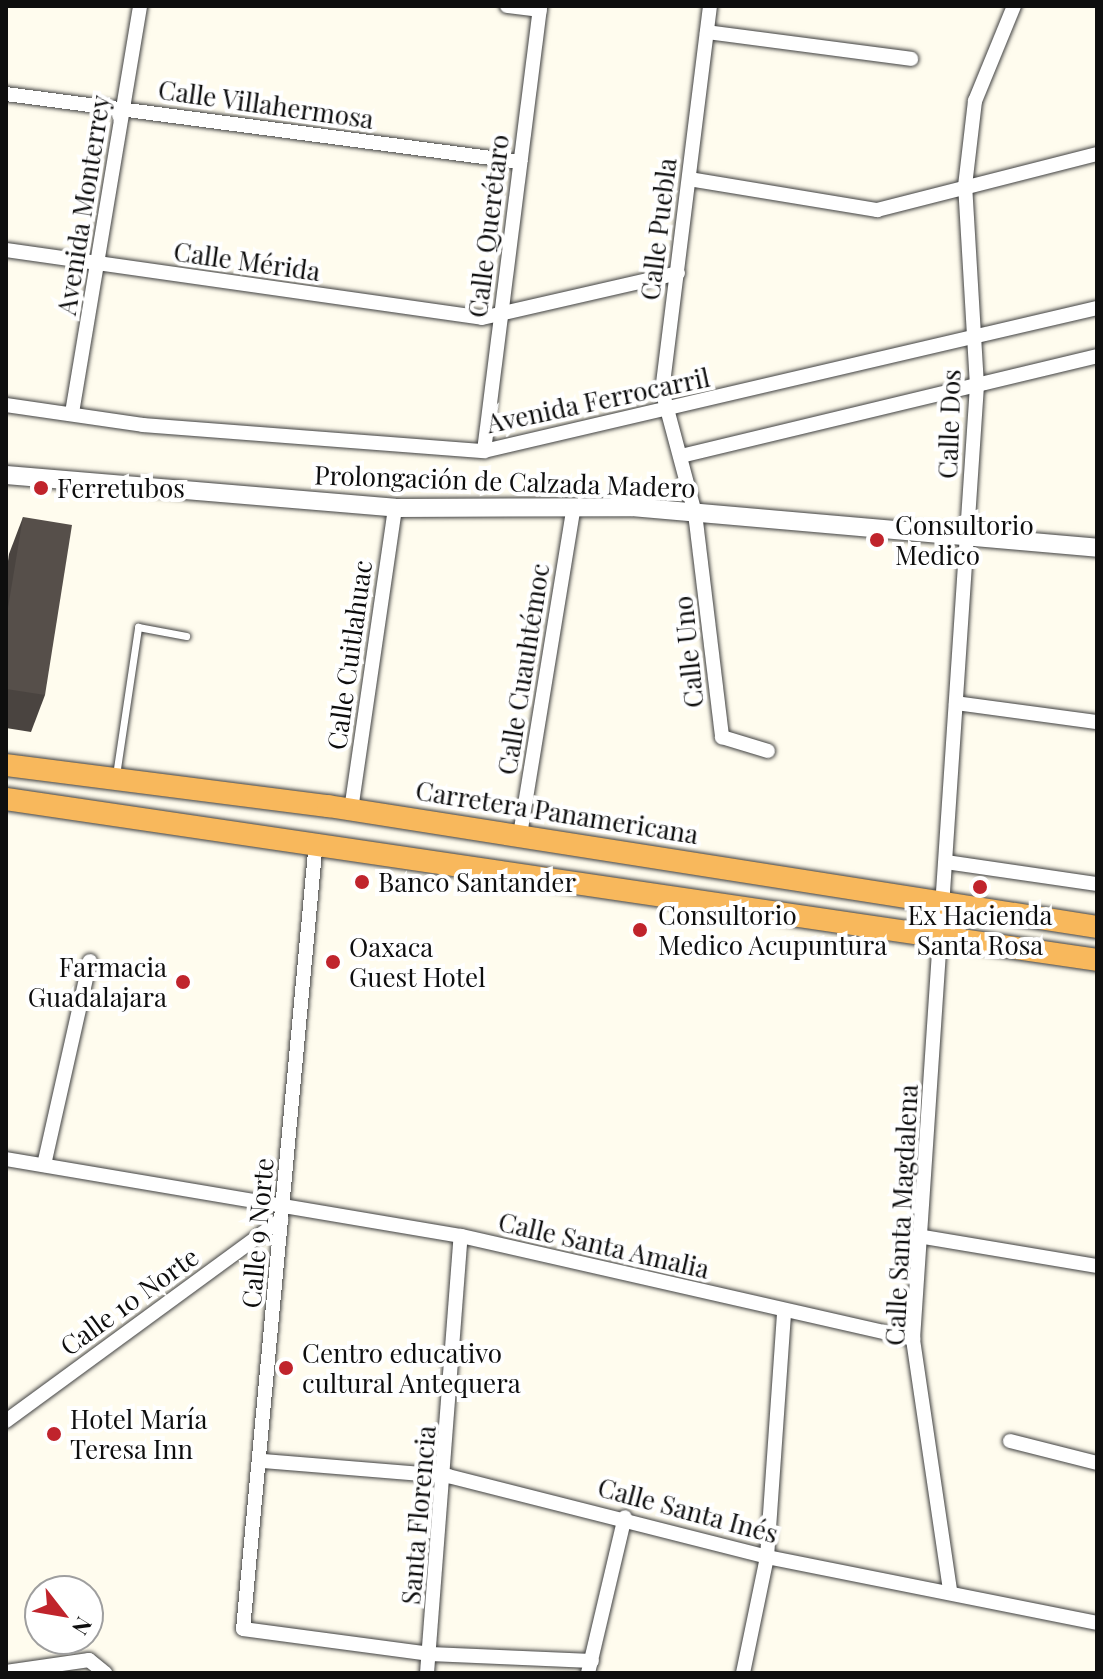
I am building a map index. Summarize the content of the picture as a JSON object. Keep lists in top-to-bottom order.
{
  "streets": {
    "highway": ["Carretera Panamericana"],
    "street": [
      "Calle Villahermosa",
      "Avenida Monterrey",
      "Calle Querétaro",
      "Calle Puebla",
      "Calle Mérida",
      "Avenida Ferrocarril",
      "Calle Dos",
      "Prolongación de Calzada Madero",
      "Calle Uno",
      "Calle Cuitlahuac",
      "Calle Cuauhtémoc",
      "Calle Santa Magdalena",
      "Calle 9 Norte",
      "Calle Santa Amalia",
      "Calle 10 Norte",
      "Calle Santa Inés",
      "Santa Florencia"
    ]
  },
  "crossings": [
    ["Calle Villahermosa", "Avenida Monterrey"],
    ["Calle Villahermosa", "Calle Querétaro"],
    ["Avenida Monterrey", "Calle Mérida"],
    ["Avenida Monterrey", "Avenida Ferrocarril"],
    ["Calle Querétaro", "Calle Mérida"],
    ["Calle Querétaro", "Avenida Ferrocarril"],
    ["Calle Puebla", "Calle Mérida"],
    ["Calle Puebla", "Avenida Ferrocarril"],
    ["Calle Puebla", "Prolongación de Calzada Madero"],
    ["Calle Puebla", "Calle Uno"],
    ["Avenida Ferrocarril", "Calle Dos"],
    ["Calle Dos", "Prolongación de Calzada Madero"],
    ["Calle Dos", "Carretera Panamericana"],
    ["Calle Dos", "Calle Santa Magdalena"],
    ["Prolongación de Calzada Madero", "Calle Uno"],
    ["Prolongación de Calzada Madero", "Calle Cuitlahuac"],
    ["Prolongación de Calzada Madero", "Calle Cuauhtémoc"],
    ["Calle Cuitlahuac", "Carretera Panamericana"],
    ["Calle Cuauhtémoc", "Carretera Panamericana"],
    ["Carretera Panamericana", "Calle Santa Magdalena"],
    ["Calle Santa Magdalena", "Calle Santa Amalia"],
    ["Calle Santa Magdalena", "Calle Santa Inés"],
    ["Calle 9 Norte", "Calle Santa Amalia"],
    ["Calle 9 Norte", "Calle 10 Norte"],
    ["Calle 9 Norte", "Calle Santa Inés"],
    ["Calle 9 Norte", "Santa Florencia"],
    ["Calle Santa Amalia", "Calle 10 Norte"],
    ["Calle Santa Amalia", "Santa Florencia"],
    ["Calle Santa Inés", "Santa Florencia"]
  ],
  "places": [
    "Ferretubos",
    "Consultorio Medico",
    "Banco Santander",
    "Ex Hacienda Santa Rosa",
    "Consultorio Medico Acupuntura",
    "Oaxaca Guest Hotel",
    "Farmacia Guadalajara",
    "Centro educativo cultural Antequera",
    "Hotel María Teresa Inn"
  ],
  "north": "bottom right"
}
